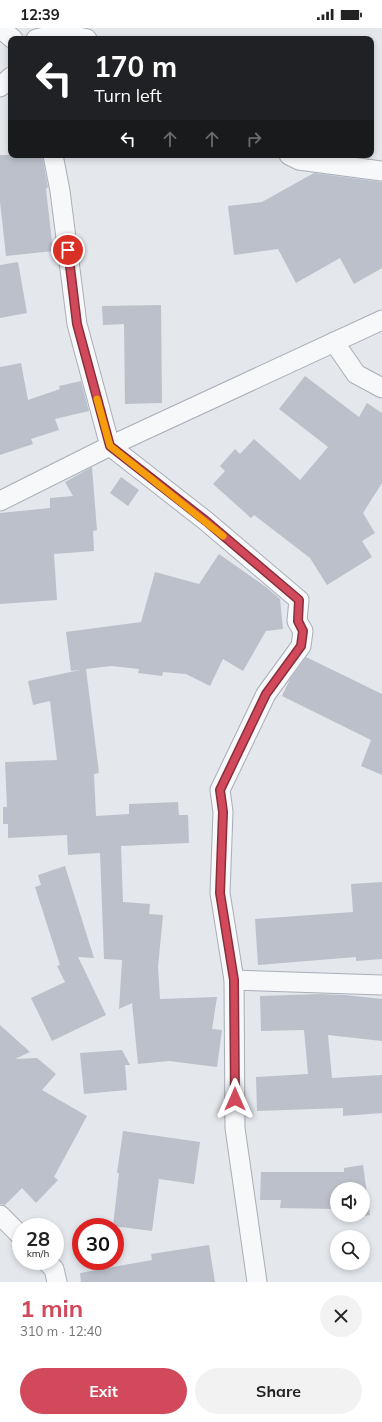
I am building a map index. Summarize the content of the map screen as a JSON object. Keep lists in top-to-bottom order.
{
  "page": {
    "status": "12:39",
    "turn": ["170 m", "Turn left"],
    "speed": "28 km/h",
    "limit": "30",
    "heading": ["1 min", "310 m · 12:40"],
    "buttons": ["Exit", "Share"]
  }
}
